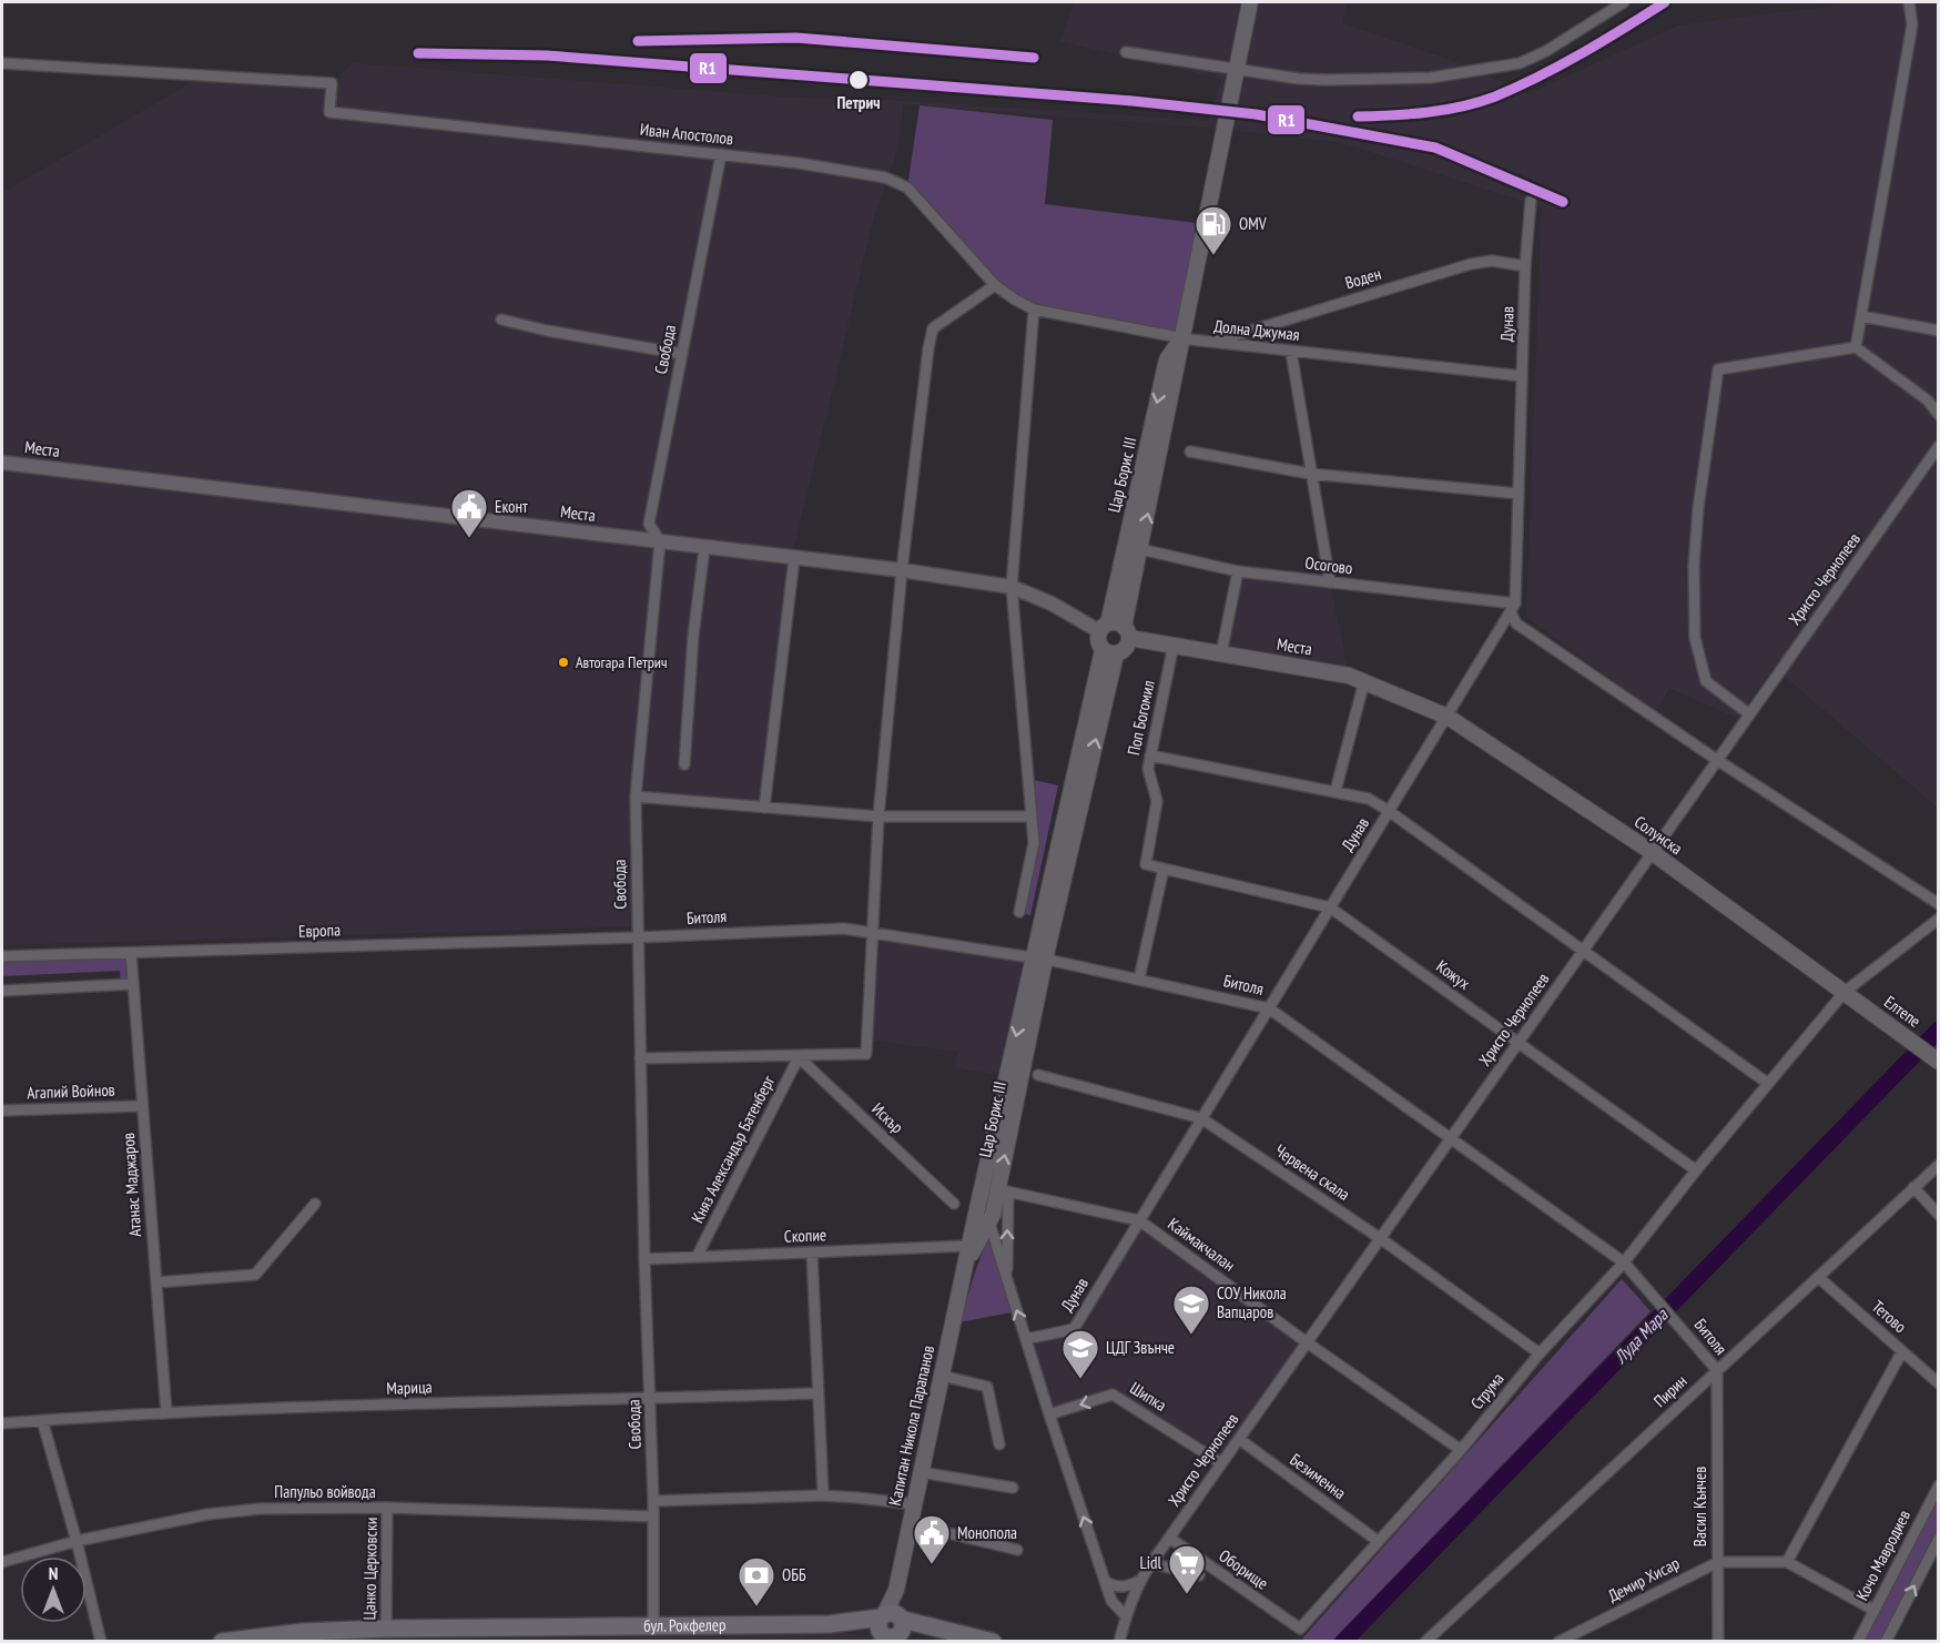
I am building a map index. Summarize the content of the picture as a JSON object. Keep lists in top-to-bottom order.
{
  "streets": {
    "main road": [
      "Места",
      "Цар Борис III",
      "Солунска",
      "Елтепе",
      "Капитан Никола Парапанов",
      "бул. Рокфелер"
    ],
    "street": [
      "Иван Апостолов",
      "Воден",
      "Дунав",
      "Долна Джумая",
      "Свобода",
      "Осогово",
      "Христо Чернопеев",
      "Поп Богомил",
      "Битоля",
      "Европа",
      "Кожух",
      "Агапий Войнов",
      "Искър",
      "Княз Александър Батенберг",
      "Червена скала",
      "Атанас Маджаров",
      "Скопие",
      "Каймакчалан",
      "Тетово",
      "Марица",
      "Струма",
      "Пирин",
      "Шипка",
      "Безименна",
      "Папульо войвода",
      "Васил Кънчев",
      "Кочо Мавродиев",
      "Цанко Церковски",
      "Оборище",
      "Демир Хисар"
    ]
  },
  "crossings": [
    ["Иван Апостолов", "Долна Джумая"],
    ["Иван Апостолов", "Свобода"],
    ["Воден", "Дунав"],
    ["Воден", "Долна Джумая"],
    ["Дунав", "Долна Джумая"],
    ["Дунав", "Места"],
    ["Дунав", "Цар Борис III"],
    ["Дунав", "Осогово"],
    ["Дунав", "Солунска"],
    ["Дунав", "Битоля"],
    ["Дунав", "Кожух"],
    ["Дунав", "Червена скала"],
    ["Дунав", "Каймакчалан"],
    ["Долна Джумая", "Цар Борис III"],
    ["Свобода", "Места"],
    ["Свобода", "Битоля"],
    ["Свобода", "Европа"],
    ["Свобода", "Скопие"],
    ["Свобода", "Марица"],
    ["Свобода", "Папульо войвода"],
    ["Свобода", "бул. Рокфелер"],
    ["Места", "Цар Борис III"],
    ["Места", "Поп Богомил"],
    ["Места", "Солунска"],
    ["Цар Борис III", "Осогово"],
    ["Цар Борис III", "Христо Чернопеев"],
    ["Цар Борис III", "Битоля"],
    ["Цар Борис III", "Каймакчалан"],
    ["Цар Борис III", "Шипка"],
    ["Цар Борис III", "Капитан Никола Парапанов"],
    ["Христо Чернопеев", "Солунска"],
    ["Христо Чернопеев", "Битоля"],
    ["Христо Чернопеев", "Кожух"],
    ["Христо Чернопеев", "Червена скала"],
    ["Христо Чернопеев", "Каймакчалан"],
    ["Христо Чернопеев", "Шипка"],
    ["Христо Чернопеев", "Безименна"],
    ["Христо Чернопеев", "Оборище"],
    ["Поп Богомил", "Кожух"],
    ["Солунска", "Елтепе"],
    ["Солунска", "Струма"],
    ["Битоля", "Европа"],
    ["Битоля", "Струма"],
    ["Битоля", "Пирин"],
    ["Битоля", "Васил Кънчев"],
    ["Европа", "Атанас Маджаров"],
    ["Кожух", "Струма"],
    ["Елтепе", "Струма"],
    ["Агапий Войнов", "Атанас Маджаров"],
    ["Искър", "Княз Александър Батенберг"],
    ["Княз Александър Батенберг", "Скопие"],
    ["Червена скала", "Струма"],
    ["Атанас Маджаров", "Марица"],
    ["Скопие", "Капитан Никола Парапанов"],
    ["Каймакчалан", "Струма"],
    ["Тетово", "Пирин"],
    ["Струма", "Безименна"],
    ["Струма", "Оборище"],
    ["Пирин", "Васил Кънчев"],
    ["Капитан Никола Парапанов", "бул. Рокфелер"],
    ["Папульо войвода", "Цанко Церковски"],
    ["Васил Кънчев", "Демир Хисар"],
    ["Кочо Мавродиев", "Демир Хисар"],
    ["Цанко Церковски", "бул. Рокфелер"]
  ],
  "one_way": ["Шипка"],
  "water": ["Луда Мара"],
  "places": {
    "other": ["Петрич", "Автогара Петрич"],
    "fuel station": ["OMV"],
    "public building": ["Еконт", "Монопола"],
    "school or university": ["СОУ Никола Вапцаров", "ЦДГ Звънче"],
    "supermarket": ["Lidl"],
    "bank": ["ОББ"]
  },
  "lines": ["transit line R1"],
  "north": "top"
}
